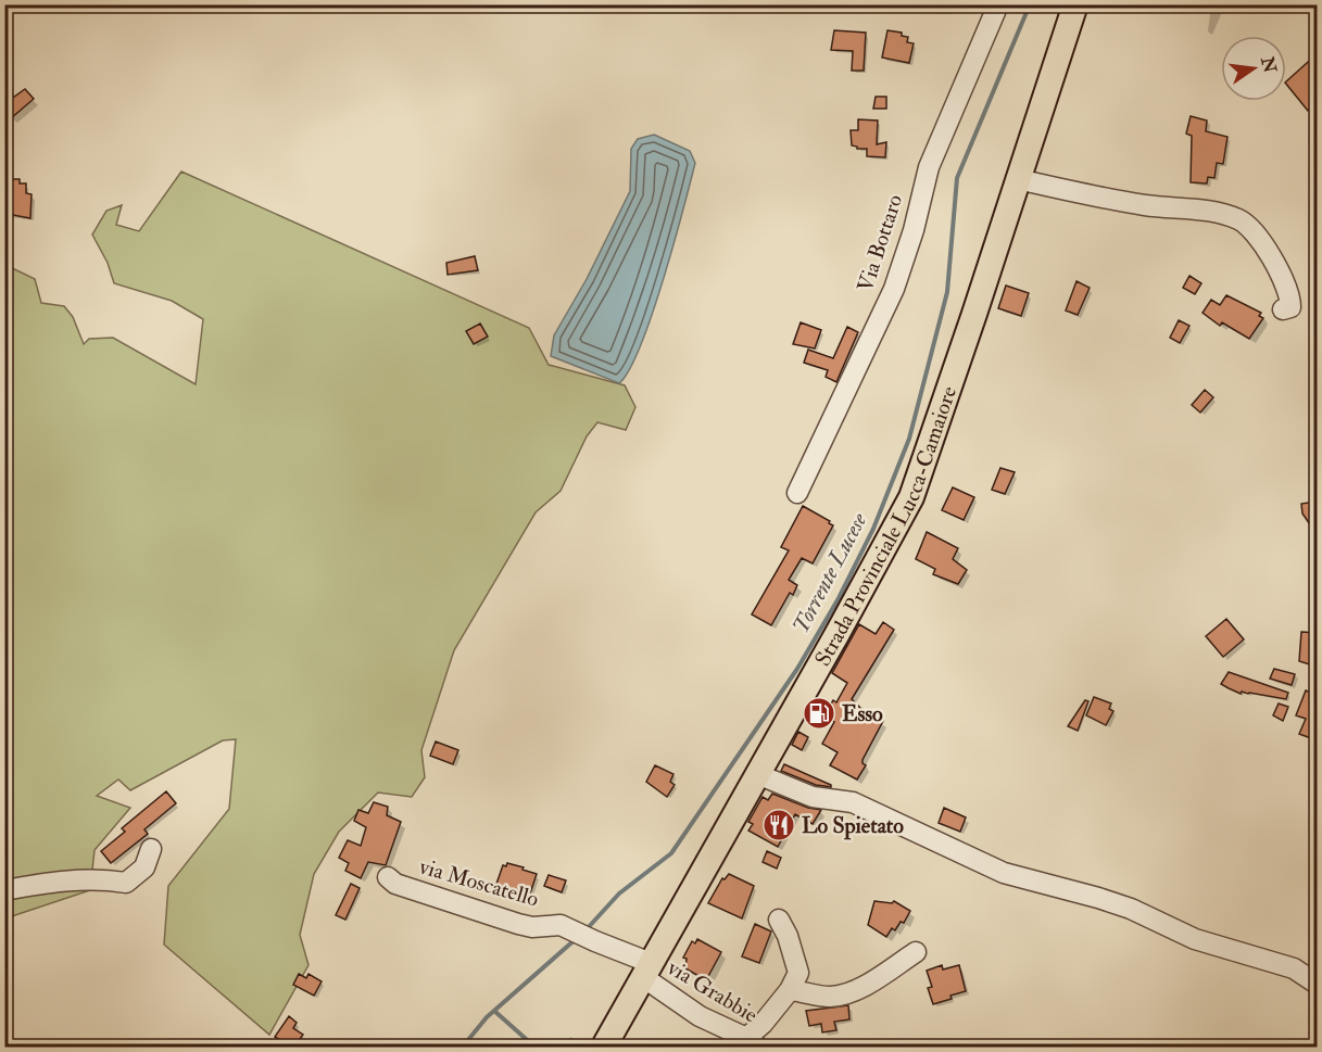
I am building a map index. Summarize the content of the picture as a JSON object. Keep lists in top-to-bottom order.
{
  "streets": {
    "main road": ["Strada Provinciale Lucca-Camaiore"],
    "street": ["Via Bottaro", "via Moscatello", "via Grabbie"]
  },
  "crossings": [
    ["Strada Provinciale Lucca-Camaiore", "via Moscatello"],
    ["Strada Provinciale Lucca-Camaiore", "via Grabbie"],
    ["via Moscatello", "via Grabbie"]
  ],
  "water": ["Torrente Lucese"],
  "places": {
    "fuel station": ["Esso"],
    "restaurant": ["Lo Spietato"]
  },
  "north": "right"
}
